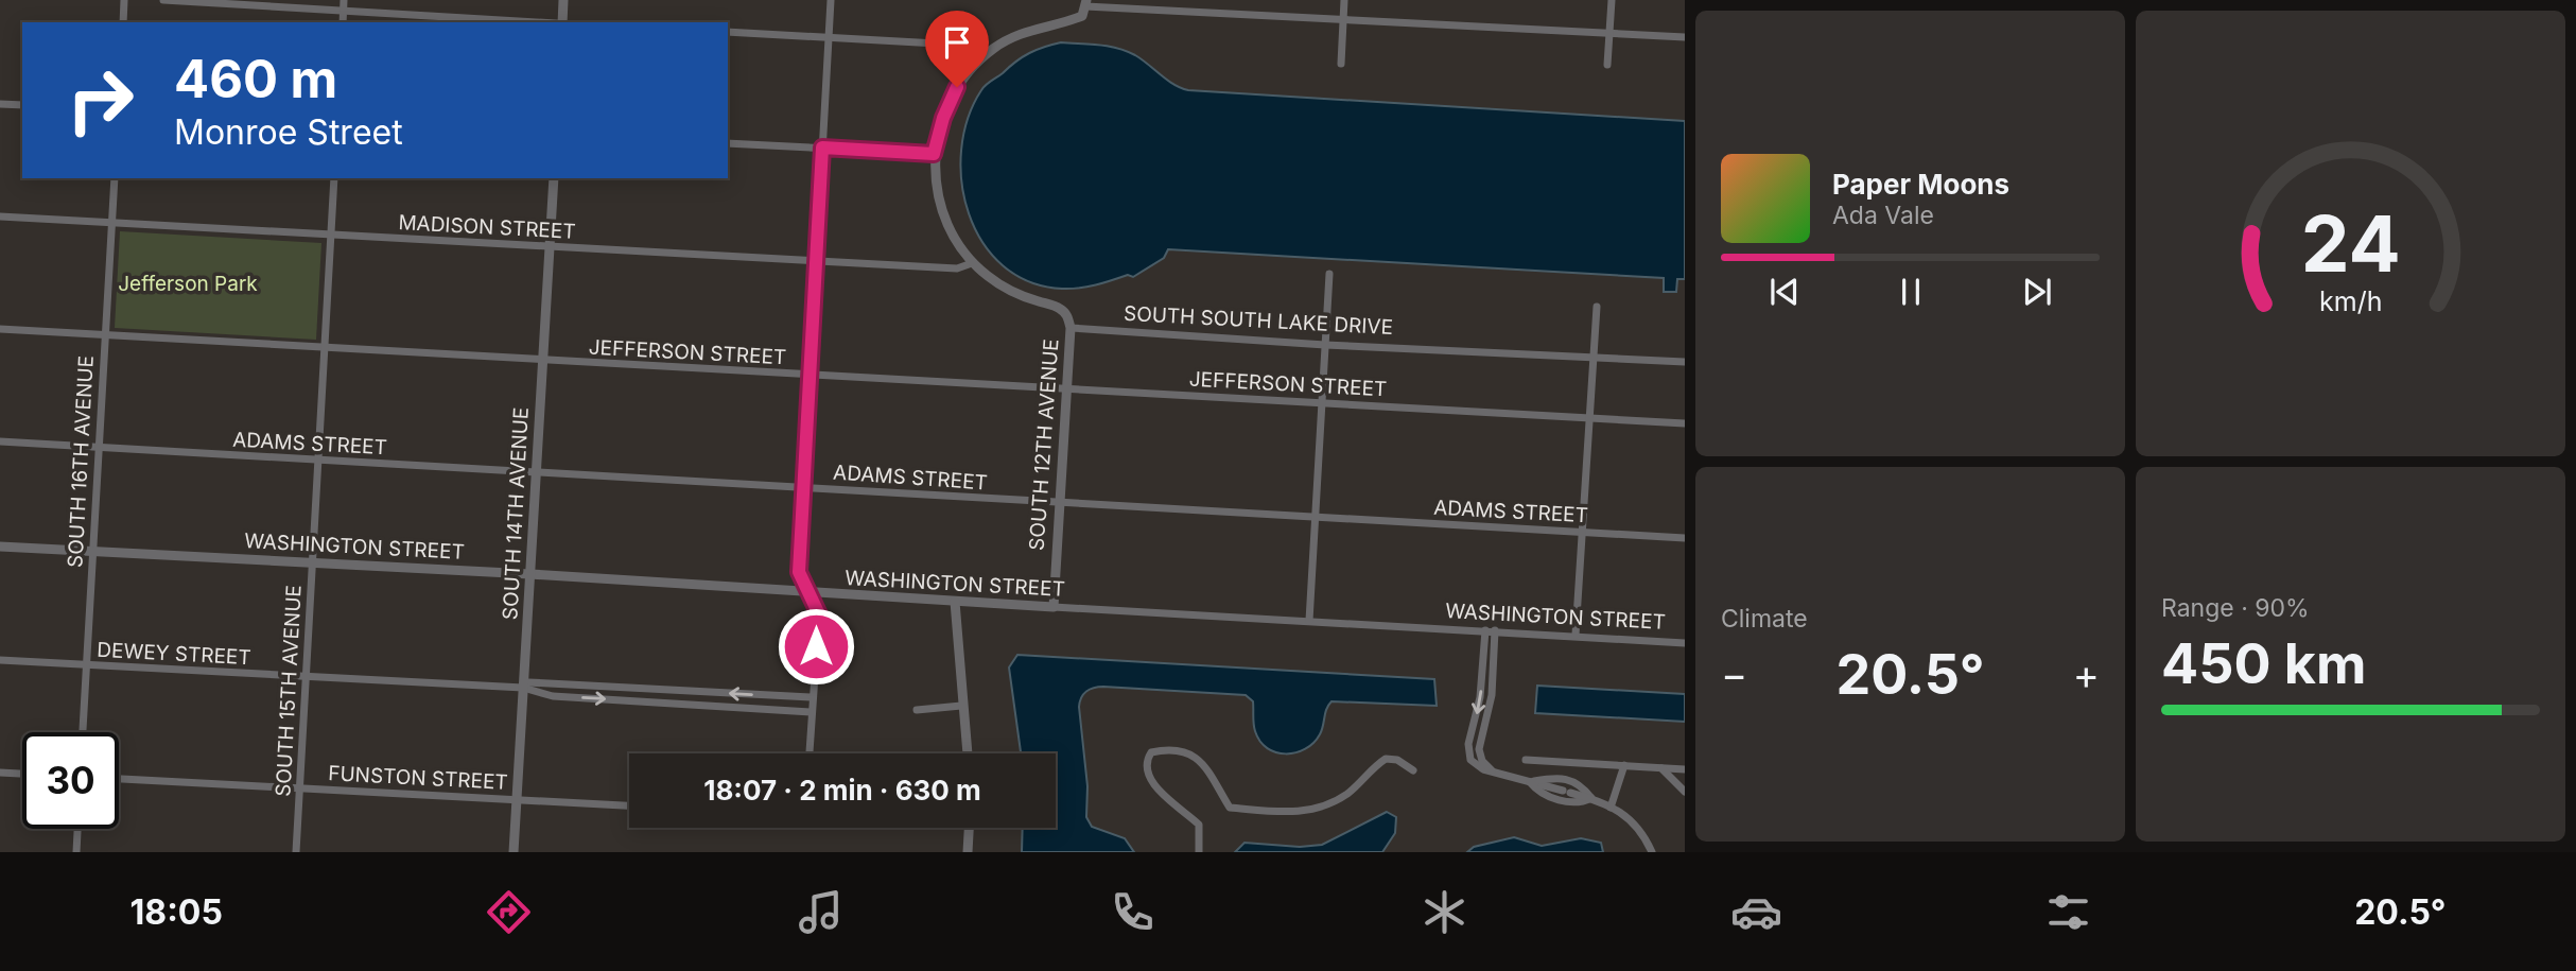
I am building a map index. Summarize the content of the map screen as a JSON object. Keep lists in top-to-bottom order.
{
  "streets": {
    "street": [
      "MADISON STREET",
      "SOUTH SOUTH LAKE DRIVE",
      "JEFFERSON STREET",
      "ADAMS STREET",
      "SOUTH 12TH AVENUE",
      "SOUTH 16TH AVENUE",
      "SOUTH 14TH AVENUE",
      "WASHINGTON STREET",
      "DEWEY STREET",
      "SOUTH 15TH AVENUE",
      "FUNSTON STREET"
    ]
  },
  "crossings": [
    ["MADISON STREET", "SOUTH 16TH AVENUE"],
    ["MADISON STREET", "SOUTH 14TH AVENUE"],
    ["MADISON STREET", "SOUTH 15TH AVENUE"],
    ["SOUTH SOUTH LAKE DRIVE", "SOUTH 12TH AVENUE"],
    ["JEFFERSON STREET", "SOUTH 12TH AVENUE"],
    ["JEFFERSON STREET", "SOUTH 16TH AVENUE"],
    ["JEFFERSON STREET", "SOUTH 14TH AVENUE"],
    ["JEFFERSON STREET", "SOUTH 15TH AVENUE"],
    ["ADAMS STREET", "SOUTH 12TH AVENUE"],
    ["ADAMS STREET", "SOUTH 16TH AVENUE"],
    ["ADAMS STREET", "SOUTH 14TH AVENUE"],
    ["ADAMS STREET", "SOUTH 15TH AVENUE"],
    ["SOUTH 12TH AVENUE", "WASHINGTON STREET"],
    ["SOUTH 16TH AVENUE", "WASHINGTON STREET"],
    ["SOUTH 16TH AVENUE", "DEWEY STREET"],
    ["SOUTH 14TH AVENUE", "WASHINGTON STREET"],
    ["SOUTH 14TH AVENUE", "DEWEY STREET"],
    ["SOUTH 14TH AVENUE", "FUNSTON STREET"],
    ["WASHINGTON STREET", "SOUTH 15TH AVENUE"],
    ["DEWEY STREET", "SOUTH 15TH AVENUE"],
    ["SOUTH 15TH AVENUE", "FUNSTON STREET"]
  ],
  "parks": ["Jefferson Park"],
  "page": {
    "turn": ["460 m", "Monroe Street"],
    "song": ["Paper Moons", "Ada Vale"],
    "tile": [
      "Climate",
      ["Range · 90%", "450 km"]
    ],
    "heat": ["−", "20.5°", "+"],
    "limit": "30",
    "trip": "18:07 · 2 min · 630 m",
    "tabs": ["18:05", "20.5°"],
    "gauge": ["24", "km/h"]
  }
}
